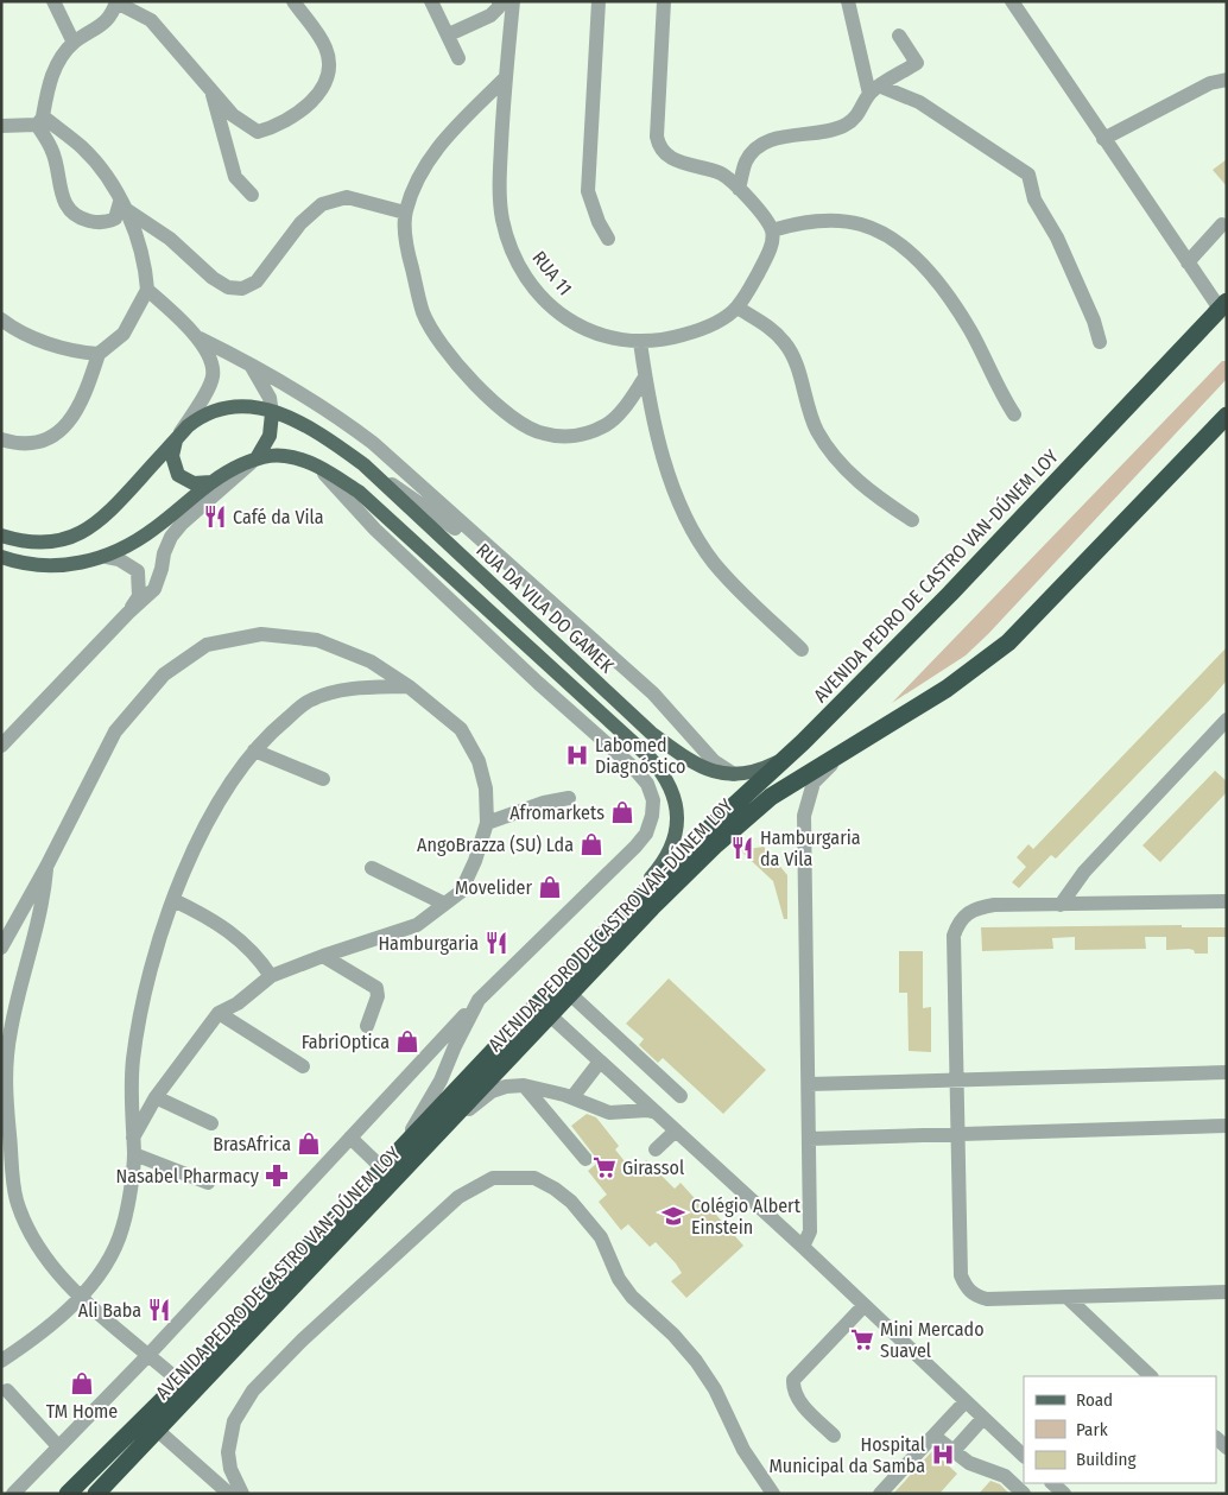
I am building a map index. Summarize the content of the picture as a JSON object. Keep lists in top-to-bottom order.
{
  "streets": {
    "highway": ["AVENIDA PEDRO DE CASTRO VAN-DÚNEM LOY"],
    "main road": ["RUA DA VILA DO GAMEK"],
    "street": ["RUA 11"]
  },
  "crossings": [
    ["AVENIDA PEDRO DE CASTRO VAN-DÚNEM LOY", "RUA DA VILA DO GAMEK"]
  ],
  "places": {
    "restaurant": [
      "Café da Vila",
      "Hamburgaria da Vila",
      "Hamburgaria",
      "Ali Baba"
    ],
    "hospital": ["Labomed Diagnóstico", "Hospital Municipal da Samba"],
    "shop": [
      "Afromarkets",
      "AngoBrazza (SU) Lda",
      "Movelider",
      "FabriOptica",
      "BrasAfrica",
      "TM Home"
    ],
    "supermarket": ["Girassol", "Mini Mercado Suavel"],
    "pharmacy": ["Nasabel Pharmacy"],
    "school or university": ["Colégio Albert Einstein"]
  },
  "legend": ["Road", "Park", "Building"]
}
